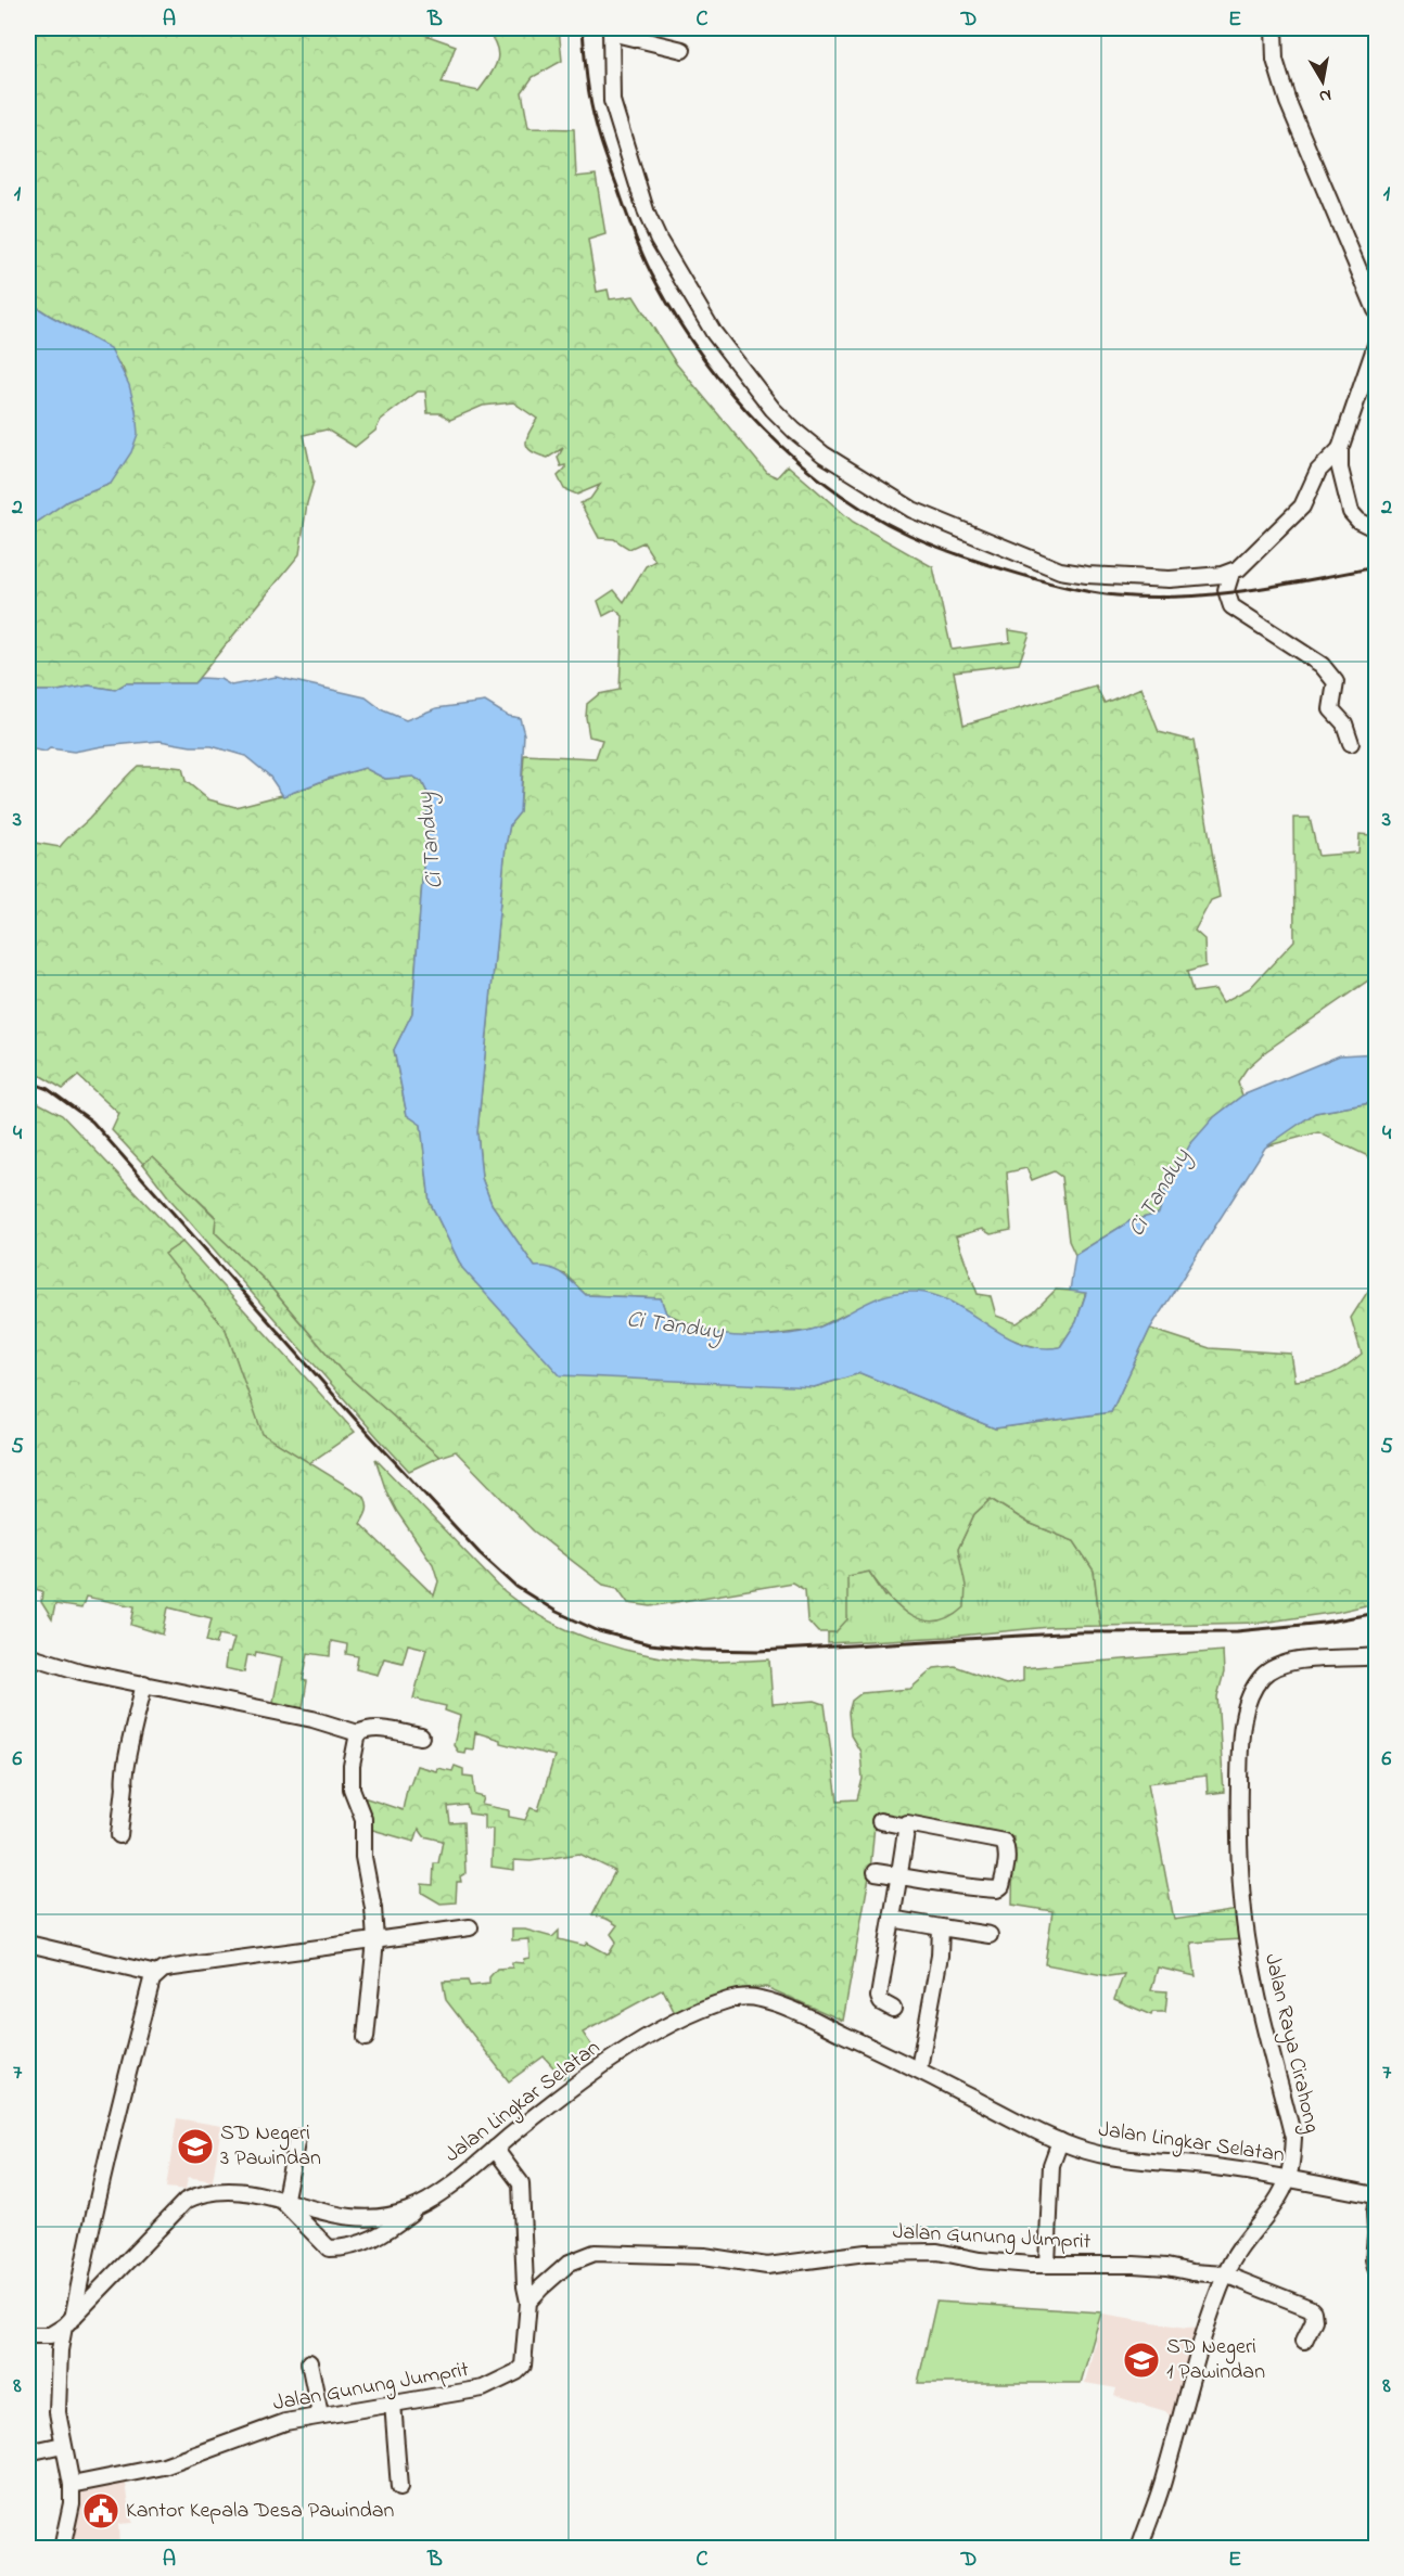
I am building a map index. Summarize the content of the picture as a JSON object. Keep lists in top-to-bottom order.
{
  "streets": {
    "street": ["Jalan Raya Cirahong", "Jalan Lingkar Selatan", "Jalan Gunung Jumprit"]
  },
  "crossings": [
    ["Jalan Raya Cirahong", "Jalan Lingkar Selatan"],
    ["Jalan Raya Cirahong", "Jalan Gunung Jumprit"]
  ],
  "water": ["Ci Tanduy"],
  "places": {
    "school or university": ["SD Negeri 3 Pawindan", "SD Negeri 1 Pawindan"],
    "public building": ["Kantor Kepala Desa Pawindan"]
  },
  "north": "bottom",
  "grid": {
    "columns": [
      "A",
      "B",
      "C",
      "D",
      "E"
    ],
    "rows": [
      "1",
      "2",
      "3",
      "4",
      "5",
      "6",
      "7",
      "8"
    ]
  }
}
